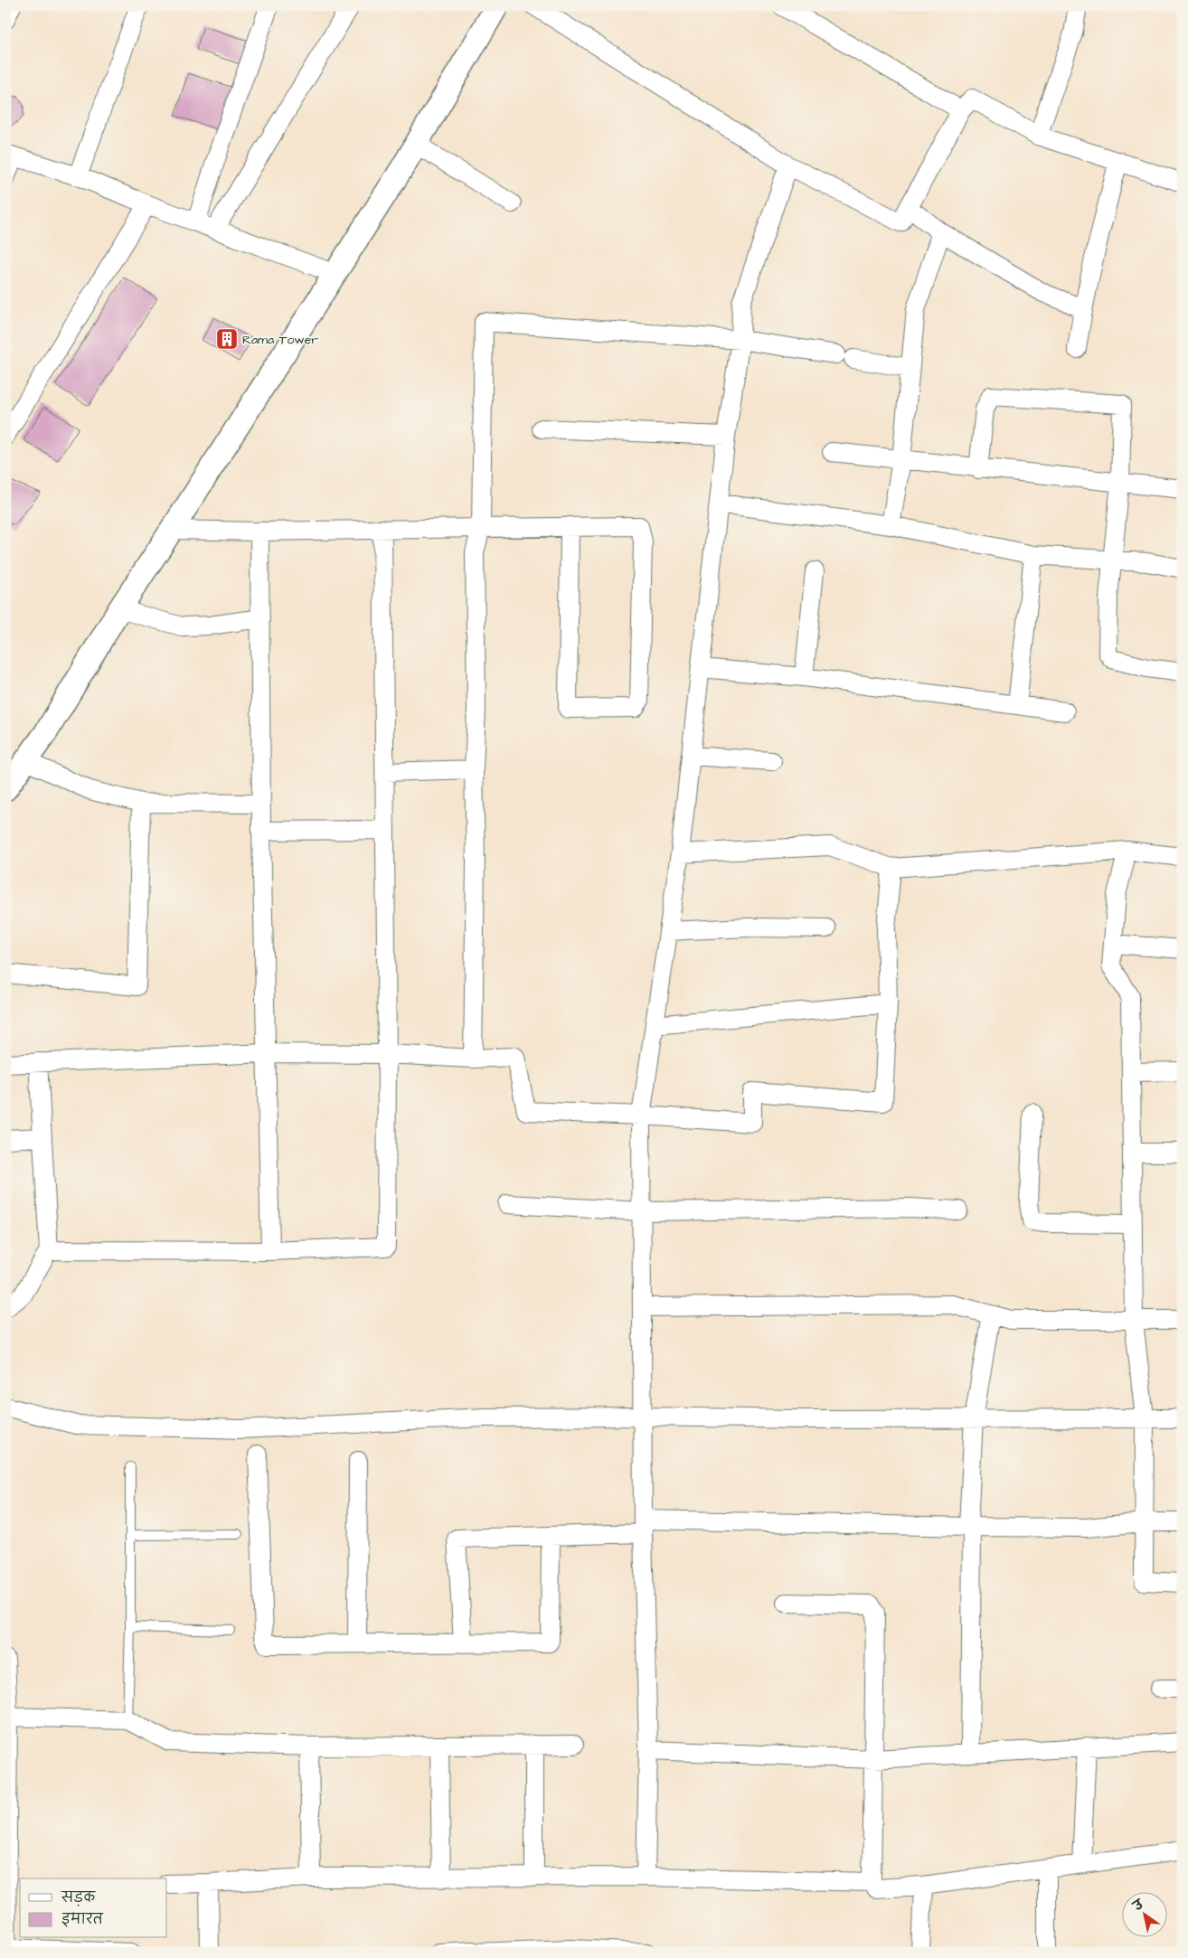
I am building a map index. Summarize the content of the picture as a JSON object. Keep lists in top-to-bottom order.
{
  "places": {
    "building": ["Rama Tower"]
  },
  "legend": ["सड़क", "इमारत"],
  "north": "top left"
}
